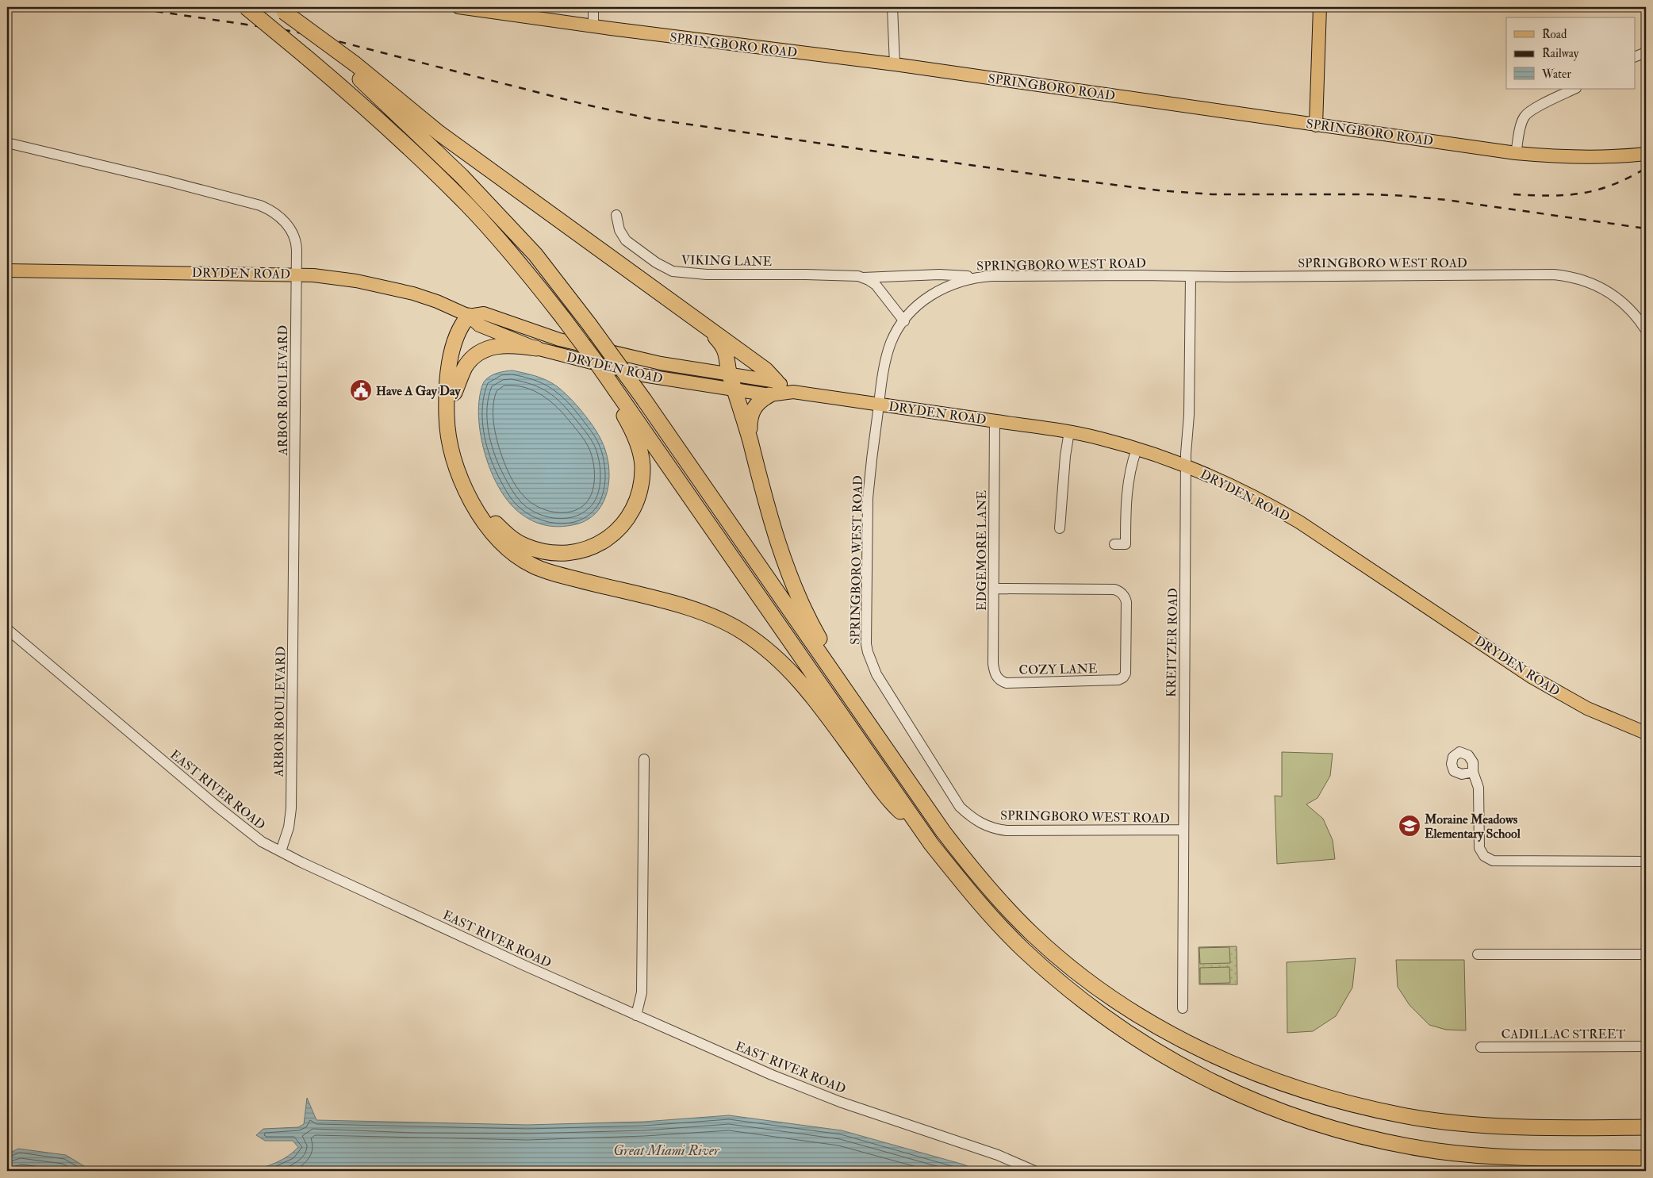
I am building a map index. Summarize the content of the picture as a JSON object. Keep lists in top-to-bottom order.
{
  "streets": {
    "main road": ["SPRINGBORO ROAD", "DRYDEN ROAD"],
    "street": [
      "VIKING LANE",
      "SPRINGBORO WEST ROAD",
      "ARBOR BOULEVARD",
      "EDGEMORE LANE",
      "KREITZER ROAD",
      "COZY LANE",
      "EAST RIVER ROAD",
      "CADILLAC STREET"
    ]
  },
  "crossings": [
    ["VIKING LANE", "SPRINGBORO WEST ROAD"],
    ["SPRINGBORO WEST ROAD", "DRYDEN ROAD"],
    ["SPRINGBORO WEST ROAD", "KREITZER ROAD"],
    ["DRYDEN ROAD", "ARBOR BOULEVARD"],
    ["DRYDEN ROAD", "EDGEMORE LANE"],
    ["DRYDEN ROAD", "KREITZER ROAD"],
    ["ARBOR BOULEVARD", "EAST RIVER ROAD"],
    ["EDGEMORE LANE", "COZY LANE"]
  ],
  "water": ["Great Miami River"],
  "places": {
    "public building": ["Have A Gay Day"],
    "school or university": ["Moraine Meadows Elementary School"]
  },
  "legend": ["Road", "Railway", "Water"]
}
